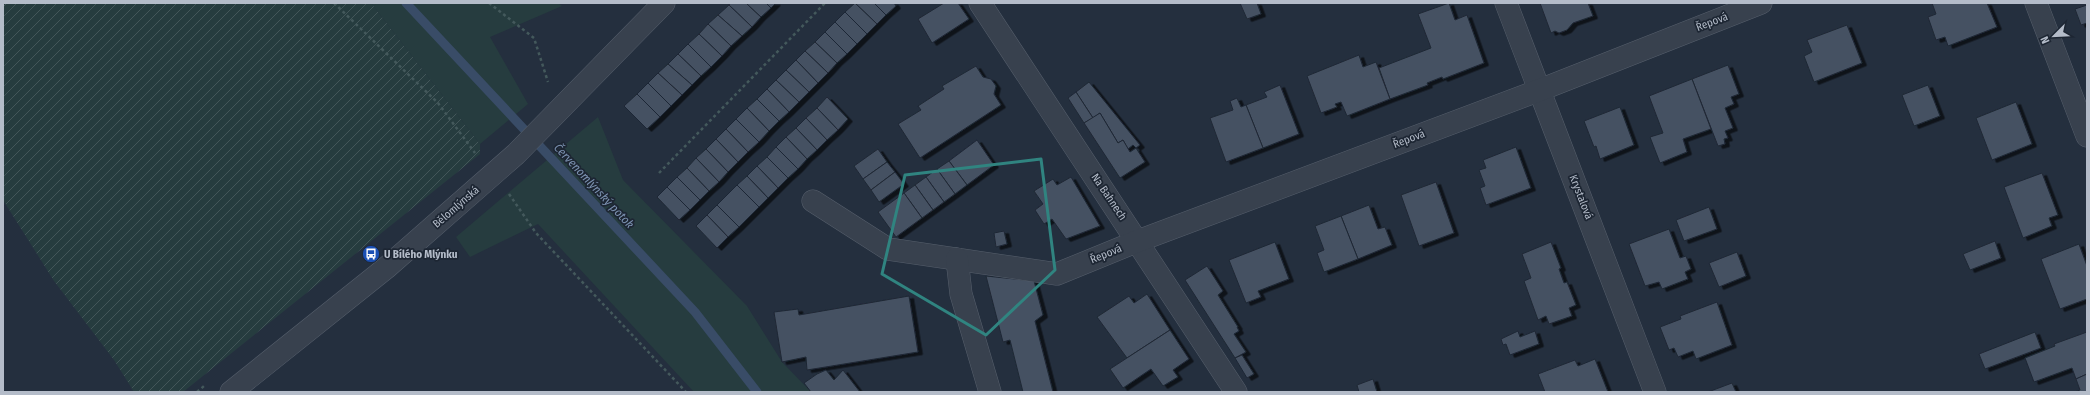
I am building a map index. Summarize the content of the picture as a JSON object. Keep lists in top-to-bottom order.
{
  "streets": {
    "street": [
      "Řepová",
      "Na Bahnech",
      "Krystalová",
      "Bělomlýnská"
    ]
  },
  "crossings": [
    ["Řepová", "Na Bahnech"],
    ["Řepová", "Krystalová"]
  ],
  "water": ["Červenomlýnský potok"],
  "places": {
    "bus stop": ["U Bílého Mlýnku"]
  },
  "north": "bottom left"
}
